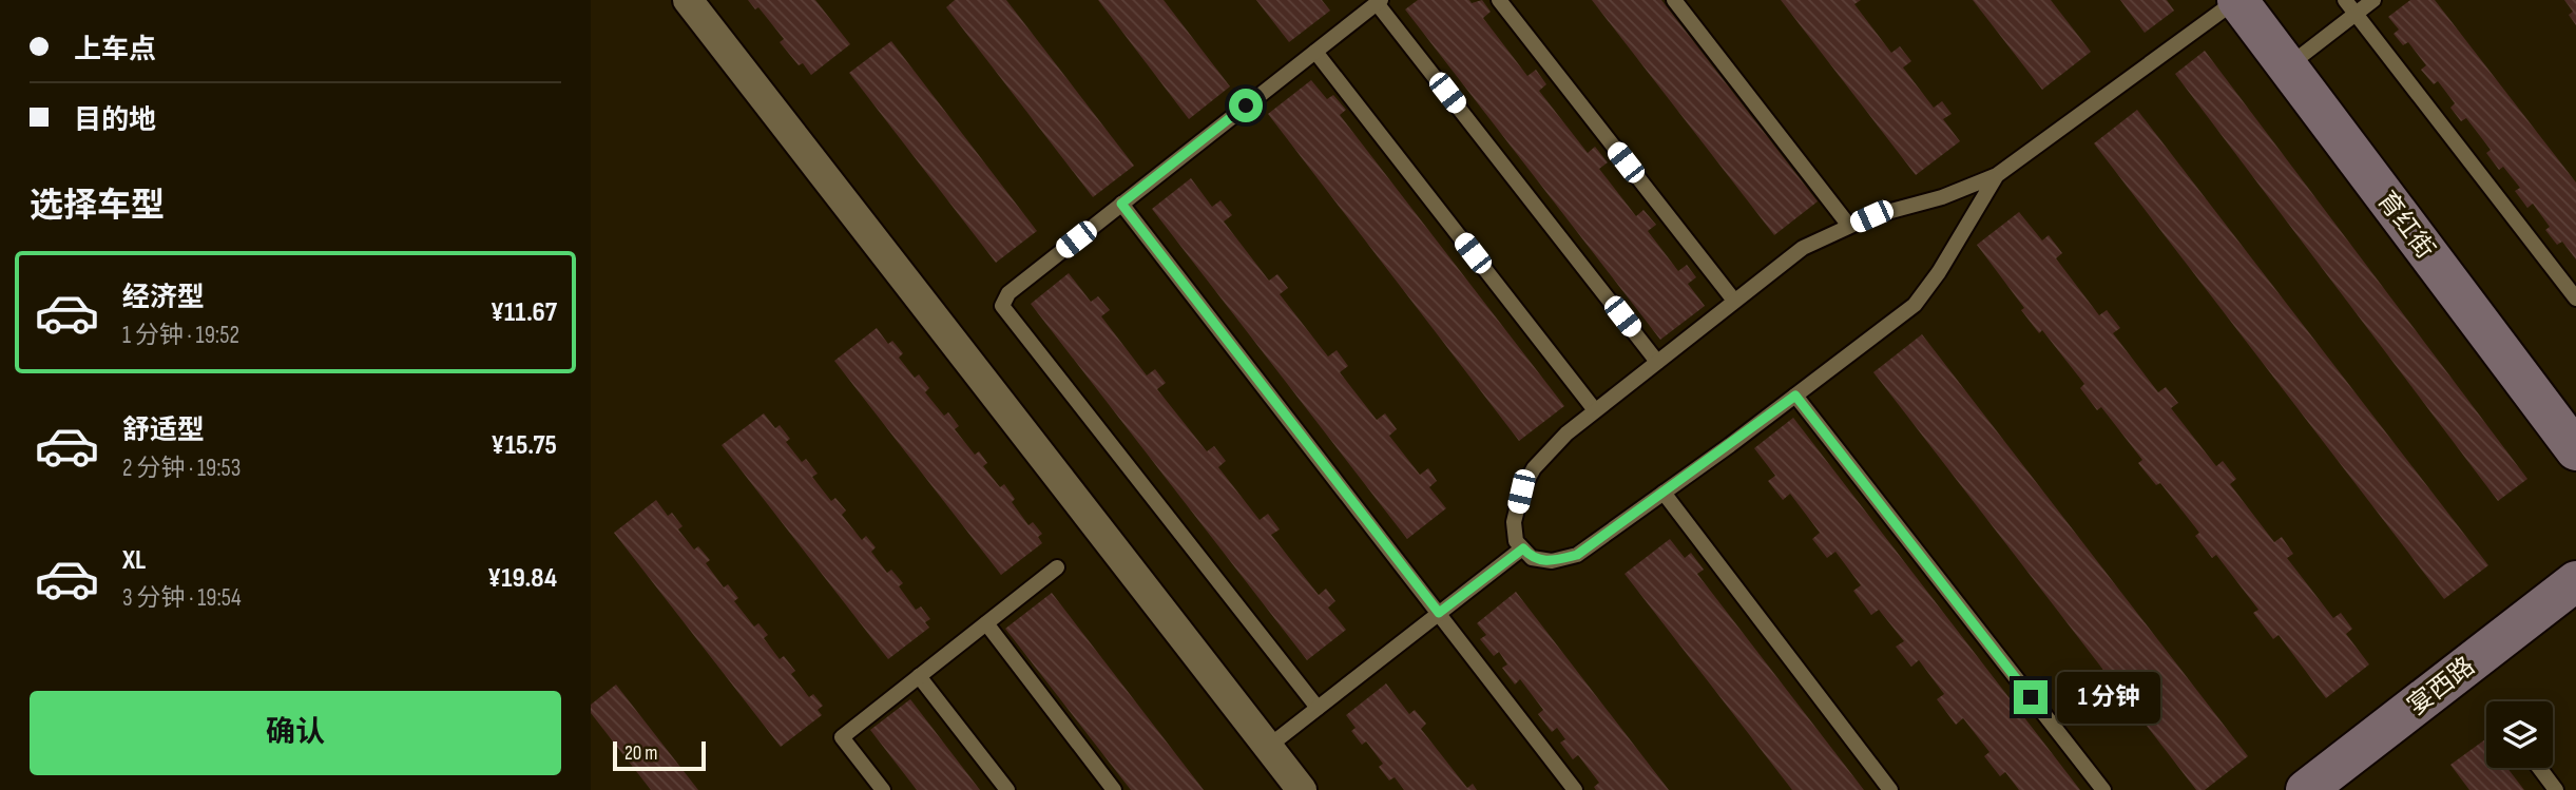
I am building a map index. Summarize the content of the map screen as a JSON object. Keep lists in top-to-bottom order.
{
  "streets": {
    "street": ["育红街", "宴西路"]
  },
  "scale_bar": "20 m",
  "page": {
    "banner": ["上车点", "目的地"],
    "heading": "选择车型",
    "list": [
      {
        "name": "经济型",
        "note": "1 分钟 · 19:52",
        "value": "¥11.67"
      },
      {
        "name": "舒适型",
        "note": "2 分钟 · 19:53",
        "value": "¥15.75"
      },
      {
        "name": "XL",
        "note": "3 分钟 · 19:54",
        "value": "¥19.84"
      }
    ],
    "bubble": "1 分钟",
    "buttons": "确认",
    "scale": "20 m"
  }
}
